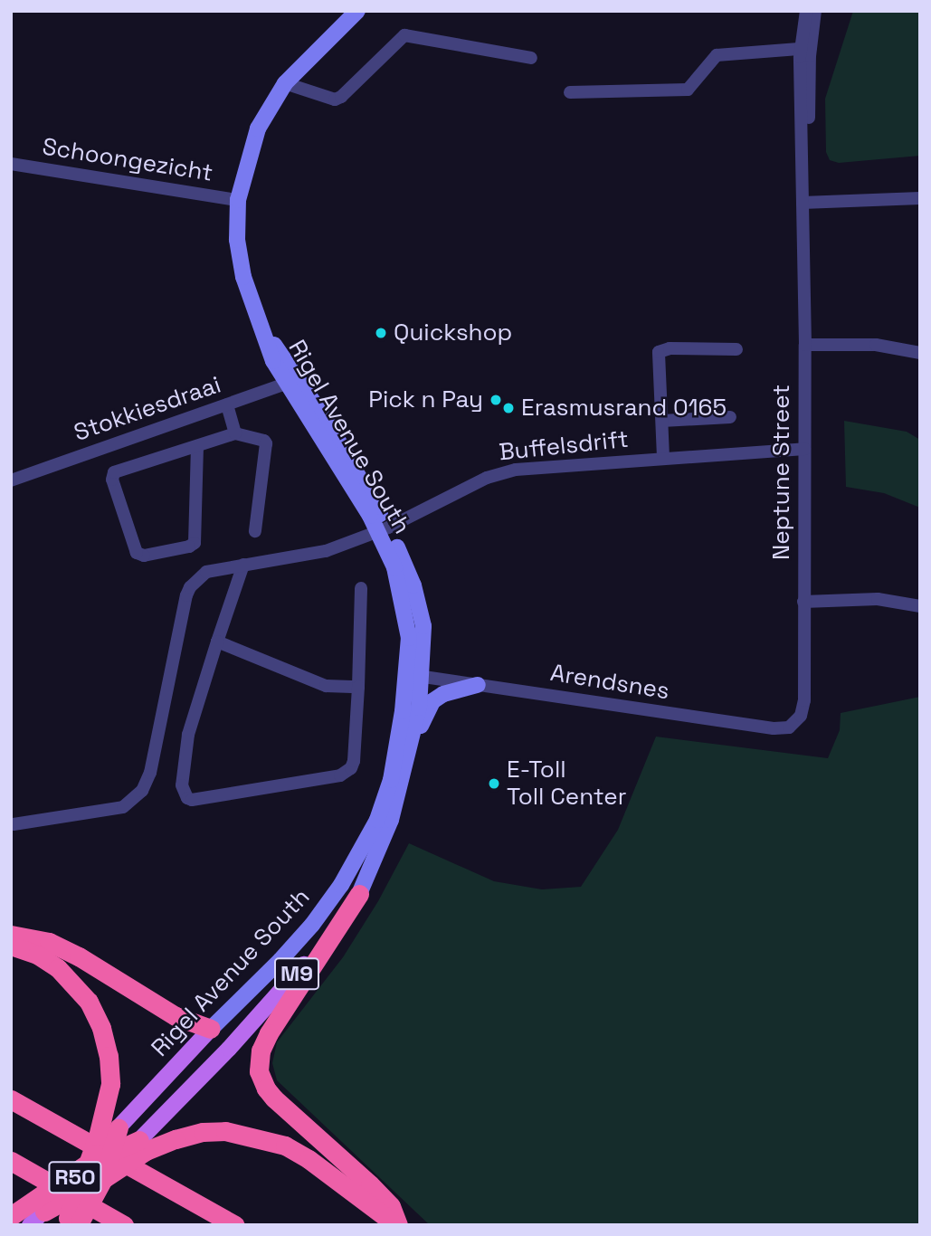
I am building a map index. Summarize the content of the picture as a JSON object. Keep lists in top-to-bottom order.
{
  "streets": {
    "main road": ["Rigel Avenue South", "M9", "R50"],
    "street": [
      "Schoongezicht",
      "Stokkiesdraai",
      "Buffelsdrift",
      "Neptune Street",
      "Arendsnes"
    ]
  },
  "crossings": [
    ["Schoongezicht", "Rigel Avenue South"],
    ["Stokkiesdraai", "Rigel Avenue South"],
    ["Rigel Avenue South", "Buffelsdrift"],
    ["Rigel Avenue South", "Arendsnes"],
    ["Buffelsdrift", "Neptune Street"],
    ["Neptune Street", "Arendsnes"]
  ],
  "places": [
    "Quickshop",
    "Pick n Pay",
    "Erasmusrand 0165",
    "E-Toll Toll Center"
  ]
}
